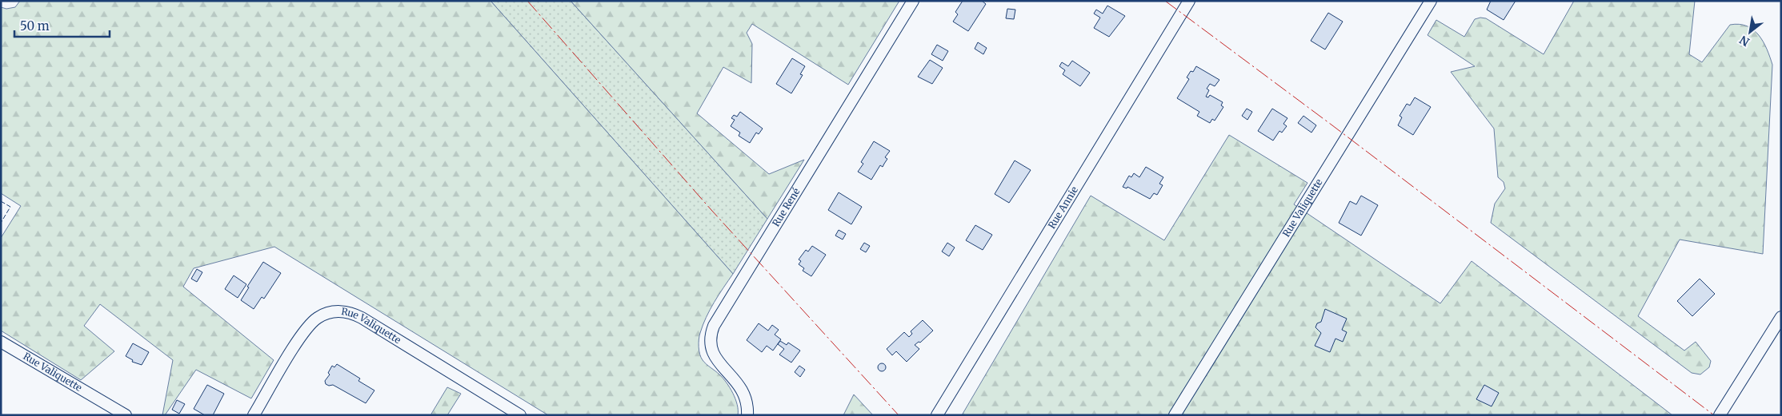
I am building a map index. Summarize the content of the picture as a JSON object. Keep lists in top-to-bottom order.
{
  "streets": {
    "street": ["Rue René", "Rue Annie", "Rue Valiquette"]
  },
  "scale_bar": "50 m",
  "north": "bottom left"
}
